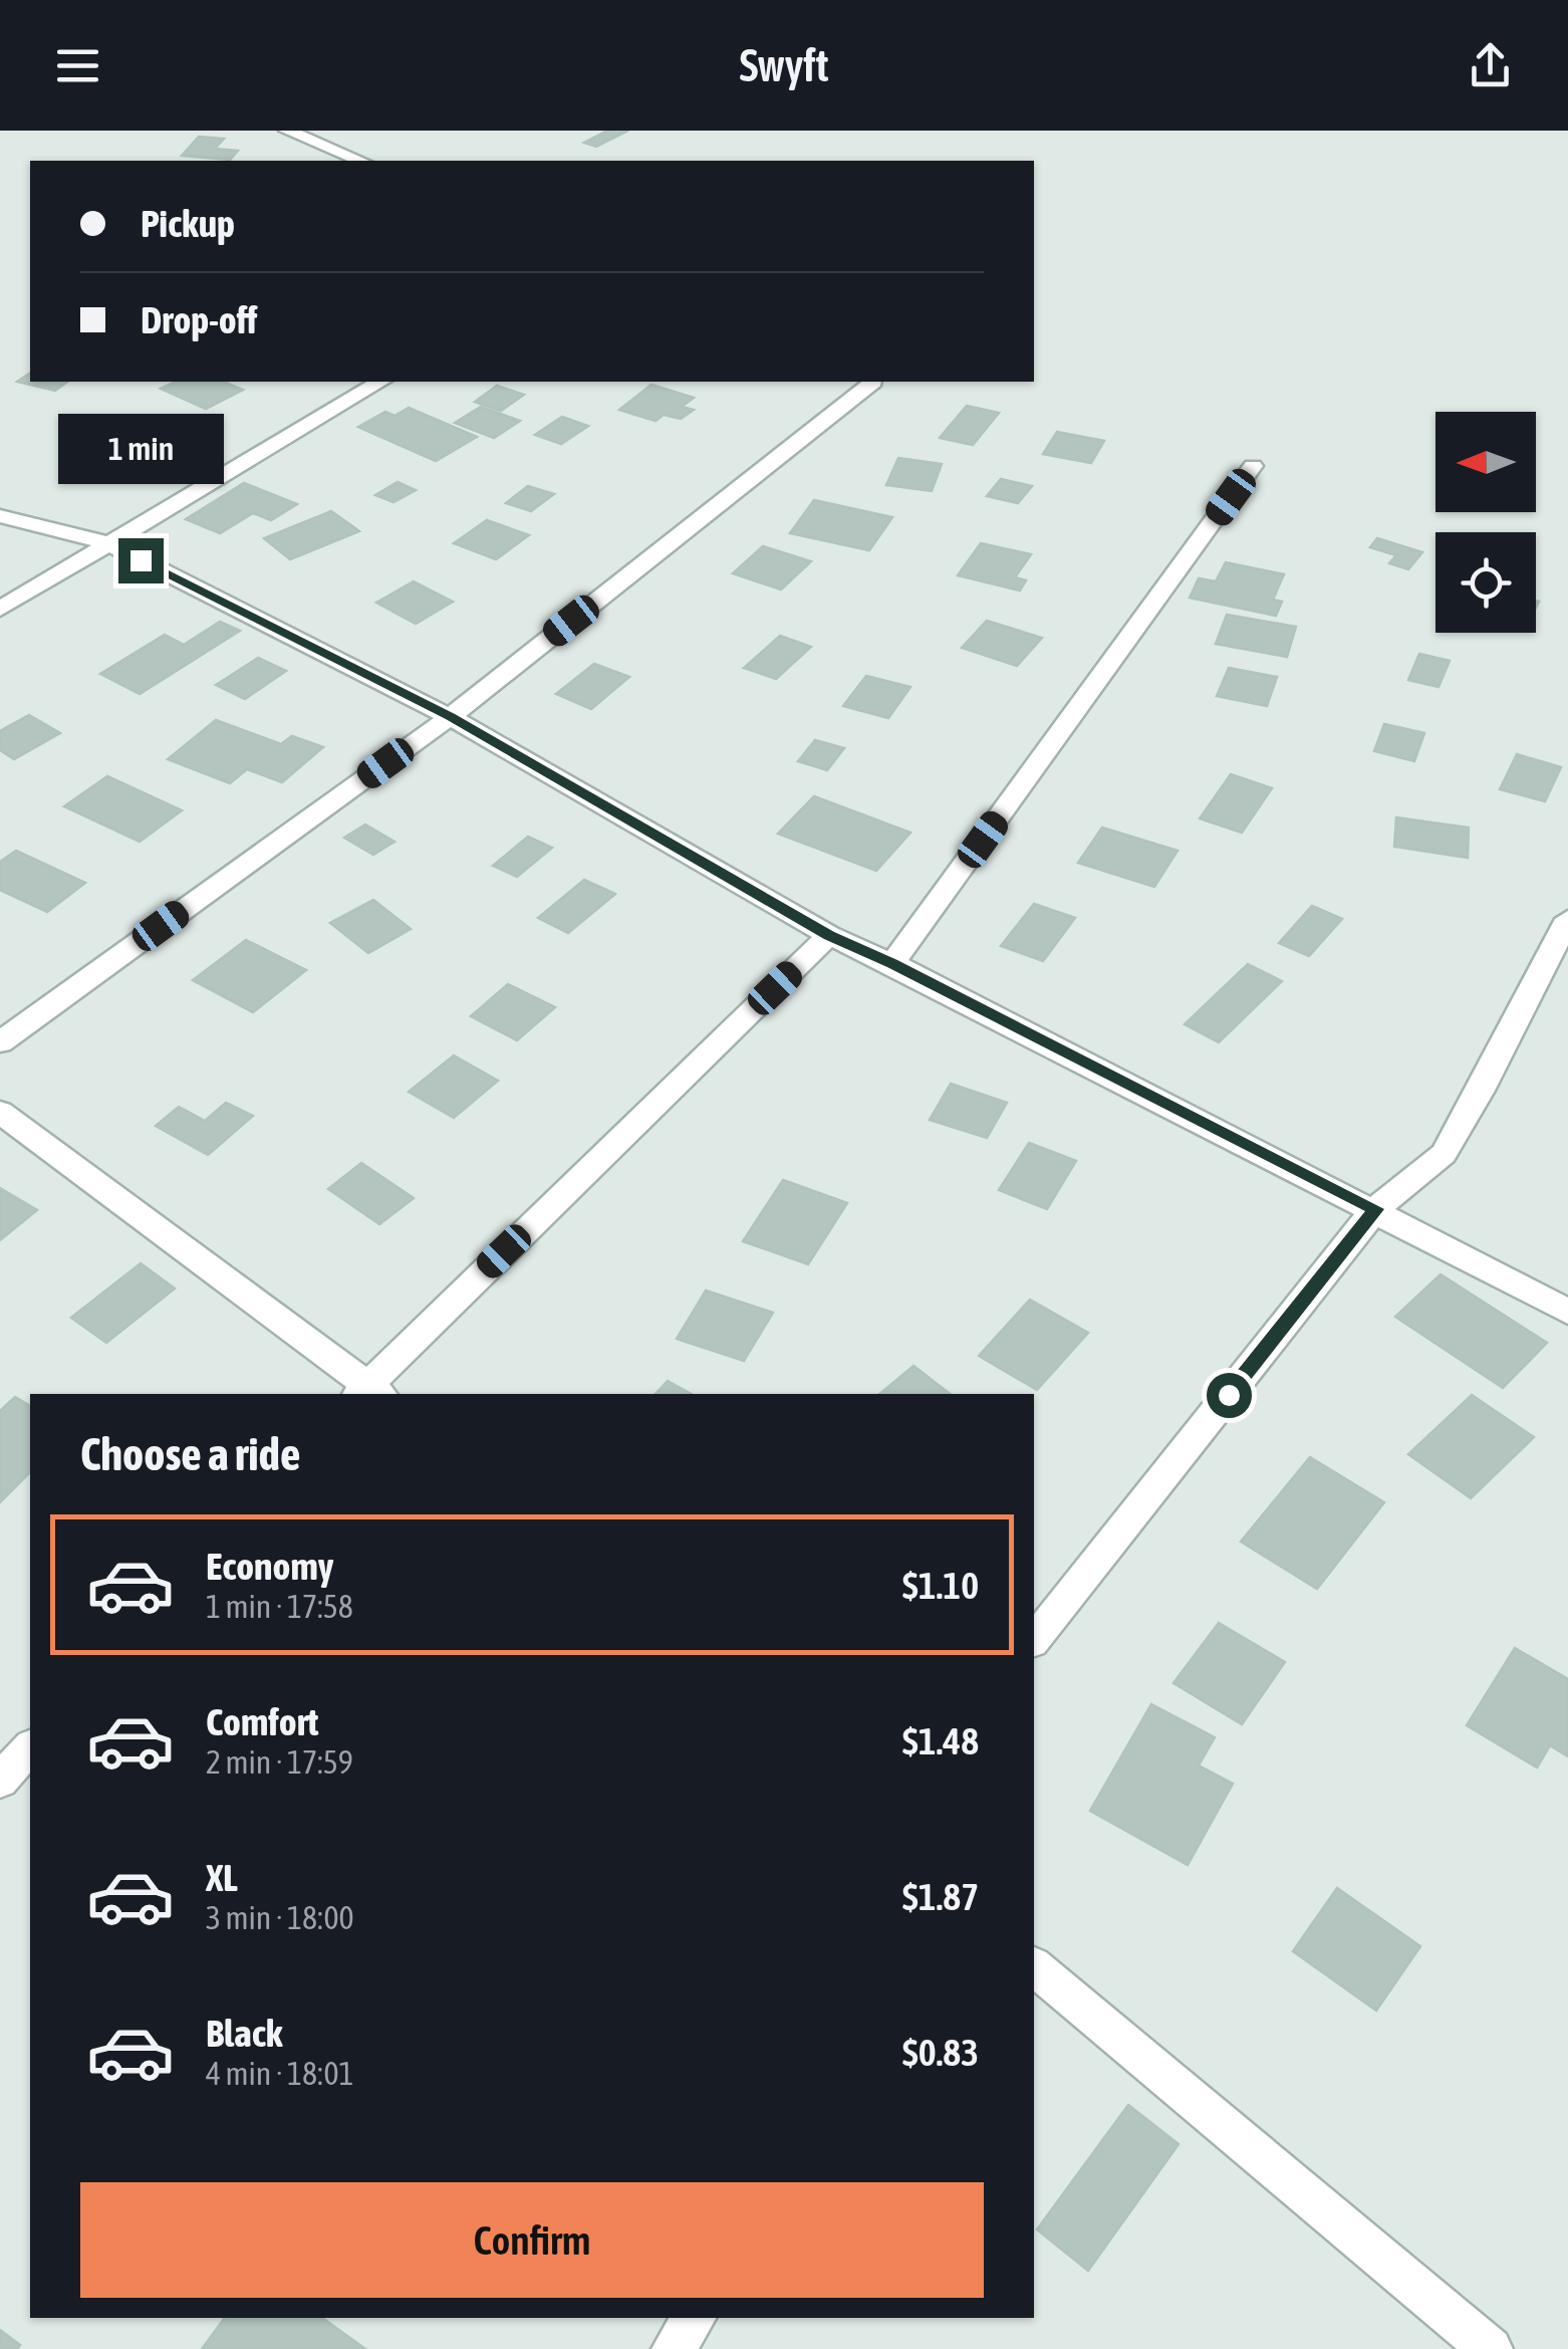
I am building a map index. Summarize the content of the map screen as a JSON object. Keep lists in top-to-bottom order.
{
  "north": "left",
  "page": {
    "header": "Swyft",
    "banner": ["Pickup", "Drop-off"],
    "bubble": "1 min",
    "heading": "Choose a ride",
    "list": [
      {
        "name": "Economy",
        "note": "1 min · 17:58",
        "value": "$1.10"
      },
      {
        "name": "Comfort",
        "note": "2 min · 17:59",
        "value": "$1.48"
      },
      {
        "name": "XL",
        "note": "3 min · 18:00",
        "value": "$1.87"
      },
      {
        "name": "Black",
        "note": "4 min · 18:01",
        "value": "$0.83"
      }
    ],
    "buttons": "Confirm"
  }
}
